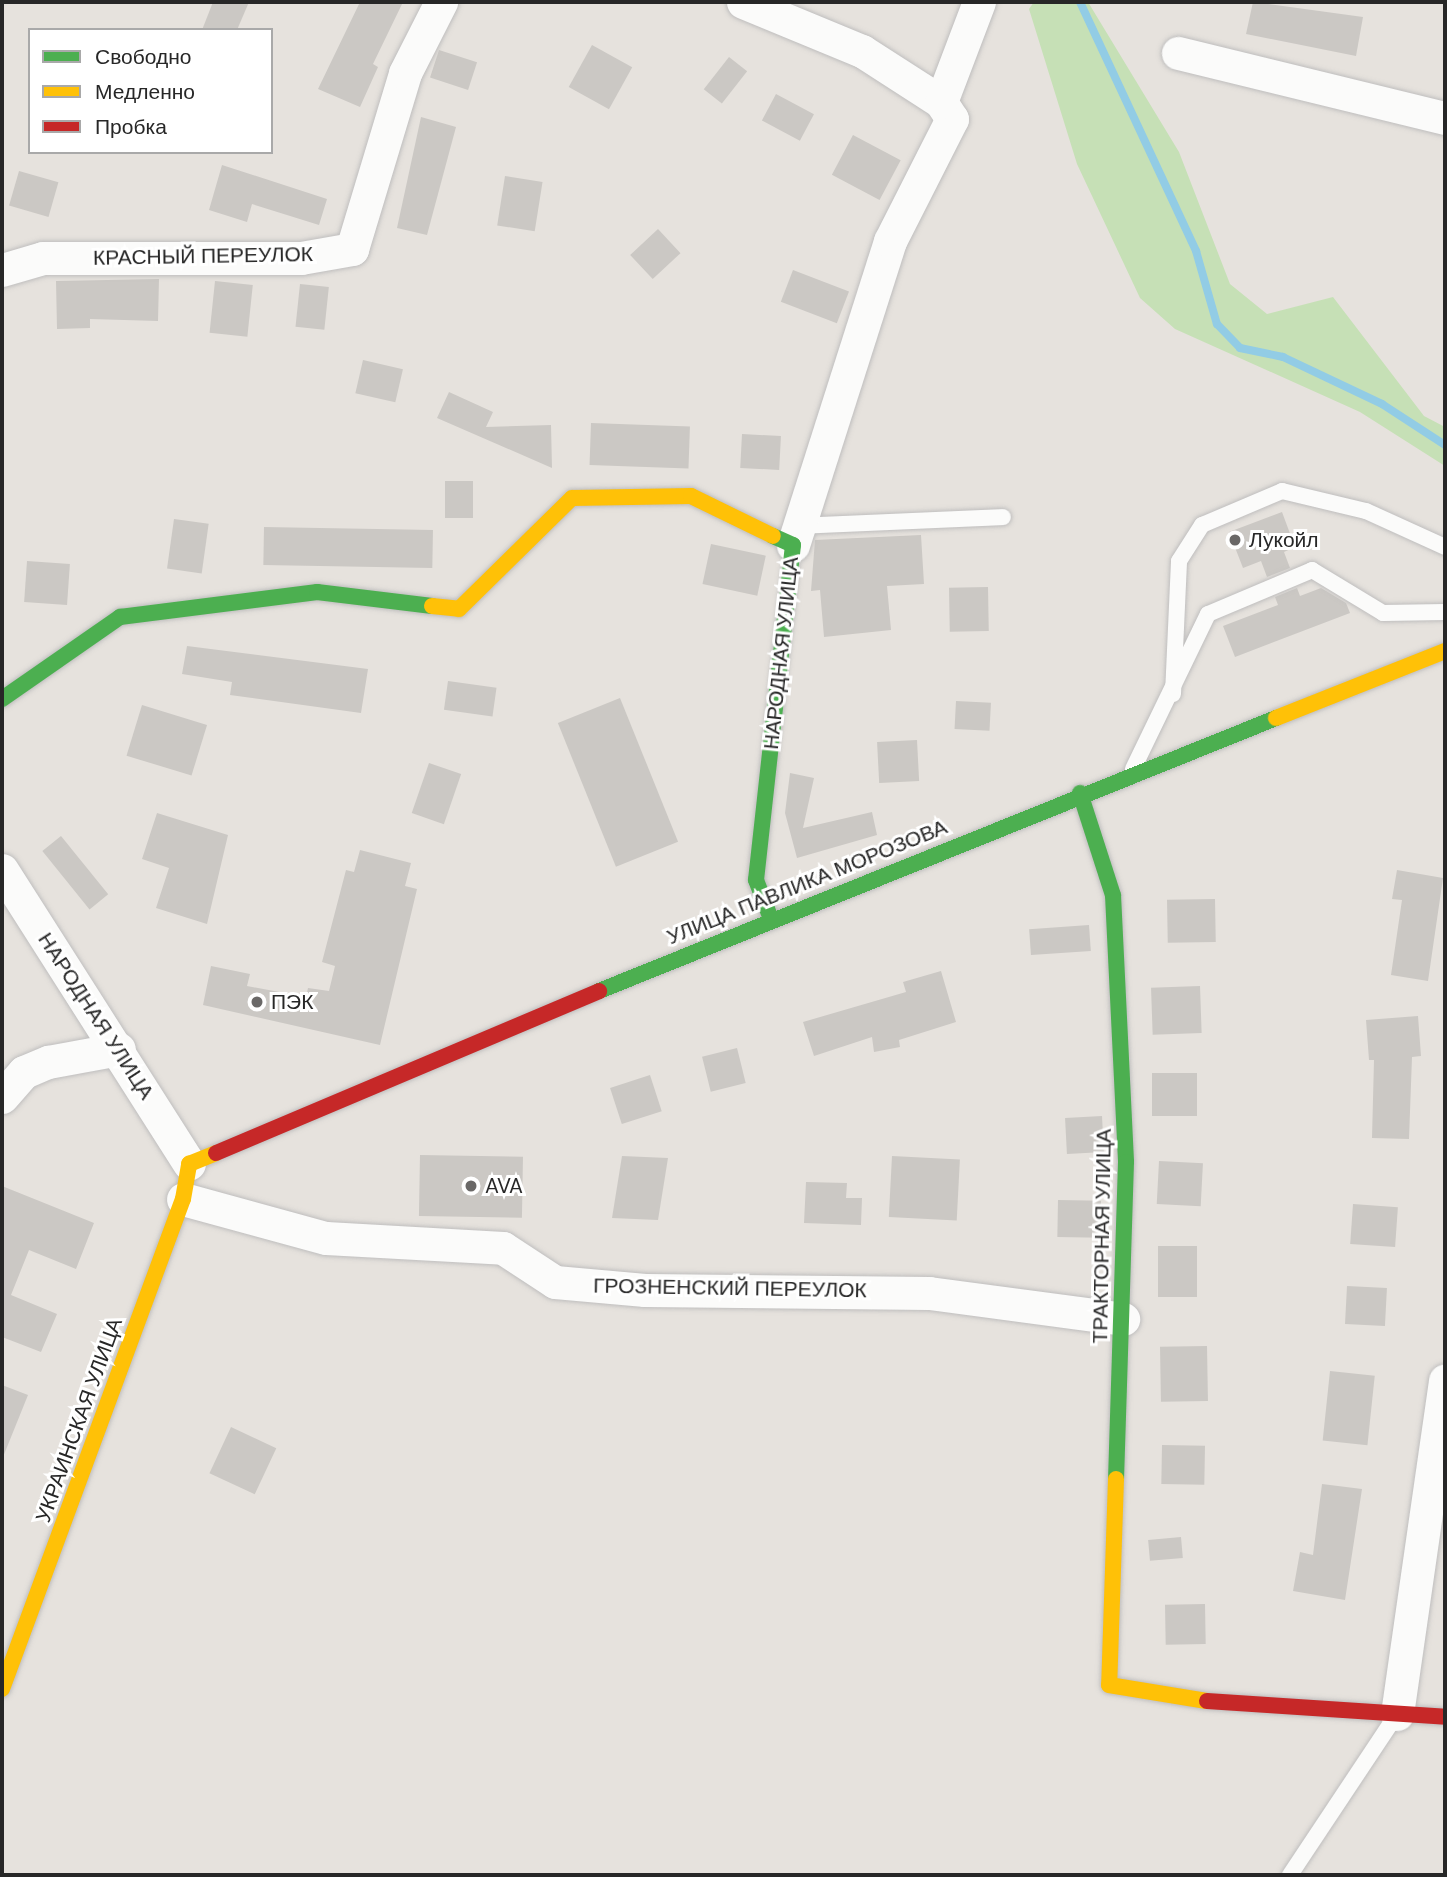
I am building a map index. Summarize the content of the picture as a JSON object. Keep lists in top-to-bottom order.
{
  "streets": {
    "street": [
      "КРАСНЫЙ ПЕРЕУЛОК",
      "НАРОДНАЯ УЛИЦА",
      "УЛИЦА ПАВЛИКА МОРОЗОВА",
      "ТРАКТОРНАЯ УЛИЦА",
      "ГРОЗНЕНСКИЙ ПЕРЕУЛОК",
      "УКРАИНСКАЯ УЛИЦА"
    ]
  },
  "crossings": [
    ["НАРОДНАЯ УЛИЦА", "УЛИЦА ПАВЛИКА МОРОЗОВА"],
    ["НАРОДНАЯ УЛИЦА", "УКРАИНСКАЯ УЛИЦА"],
    ["УЛИЦА ПАВЛИКА МОРОЗОВА", "ТРАКТОРНАЯ УЛИЦА"],
    ["УЛИЦА ПАВЛИКА МОРОЗОВА", "УКРАИНСКАЯ УЛИЦА"],
    ["ТРАКТОРНАЯ УЛИЦА", "ГРОЗНЕНСКИЙ ПЕРЕУЛОК"],
    ["ГРОЗНЕНСКИЙ ПЕРЕУЛОК", "УКРАИНСКАЯ УЛИЦА"]
  ],
  "places": ["Лукойл", "ПЭК", "AVA"],
  "legend": ["Свободно", "Медленно", "Пробка"]
}
